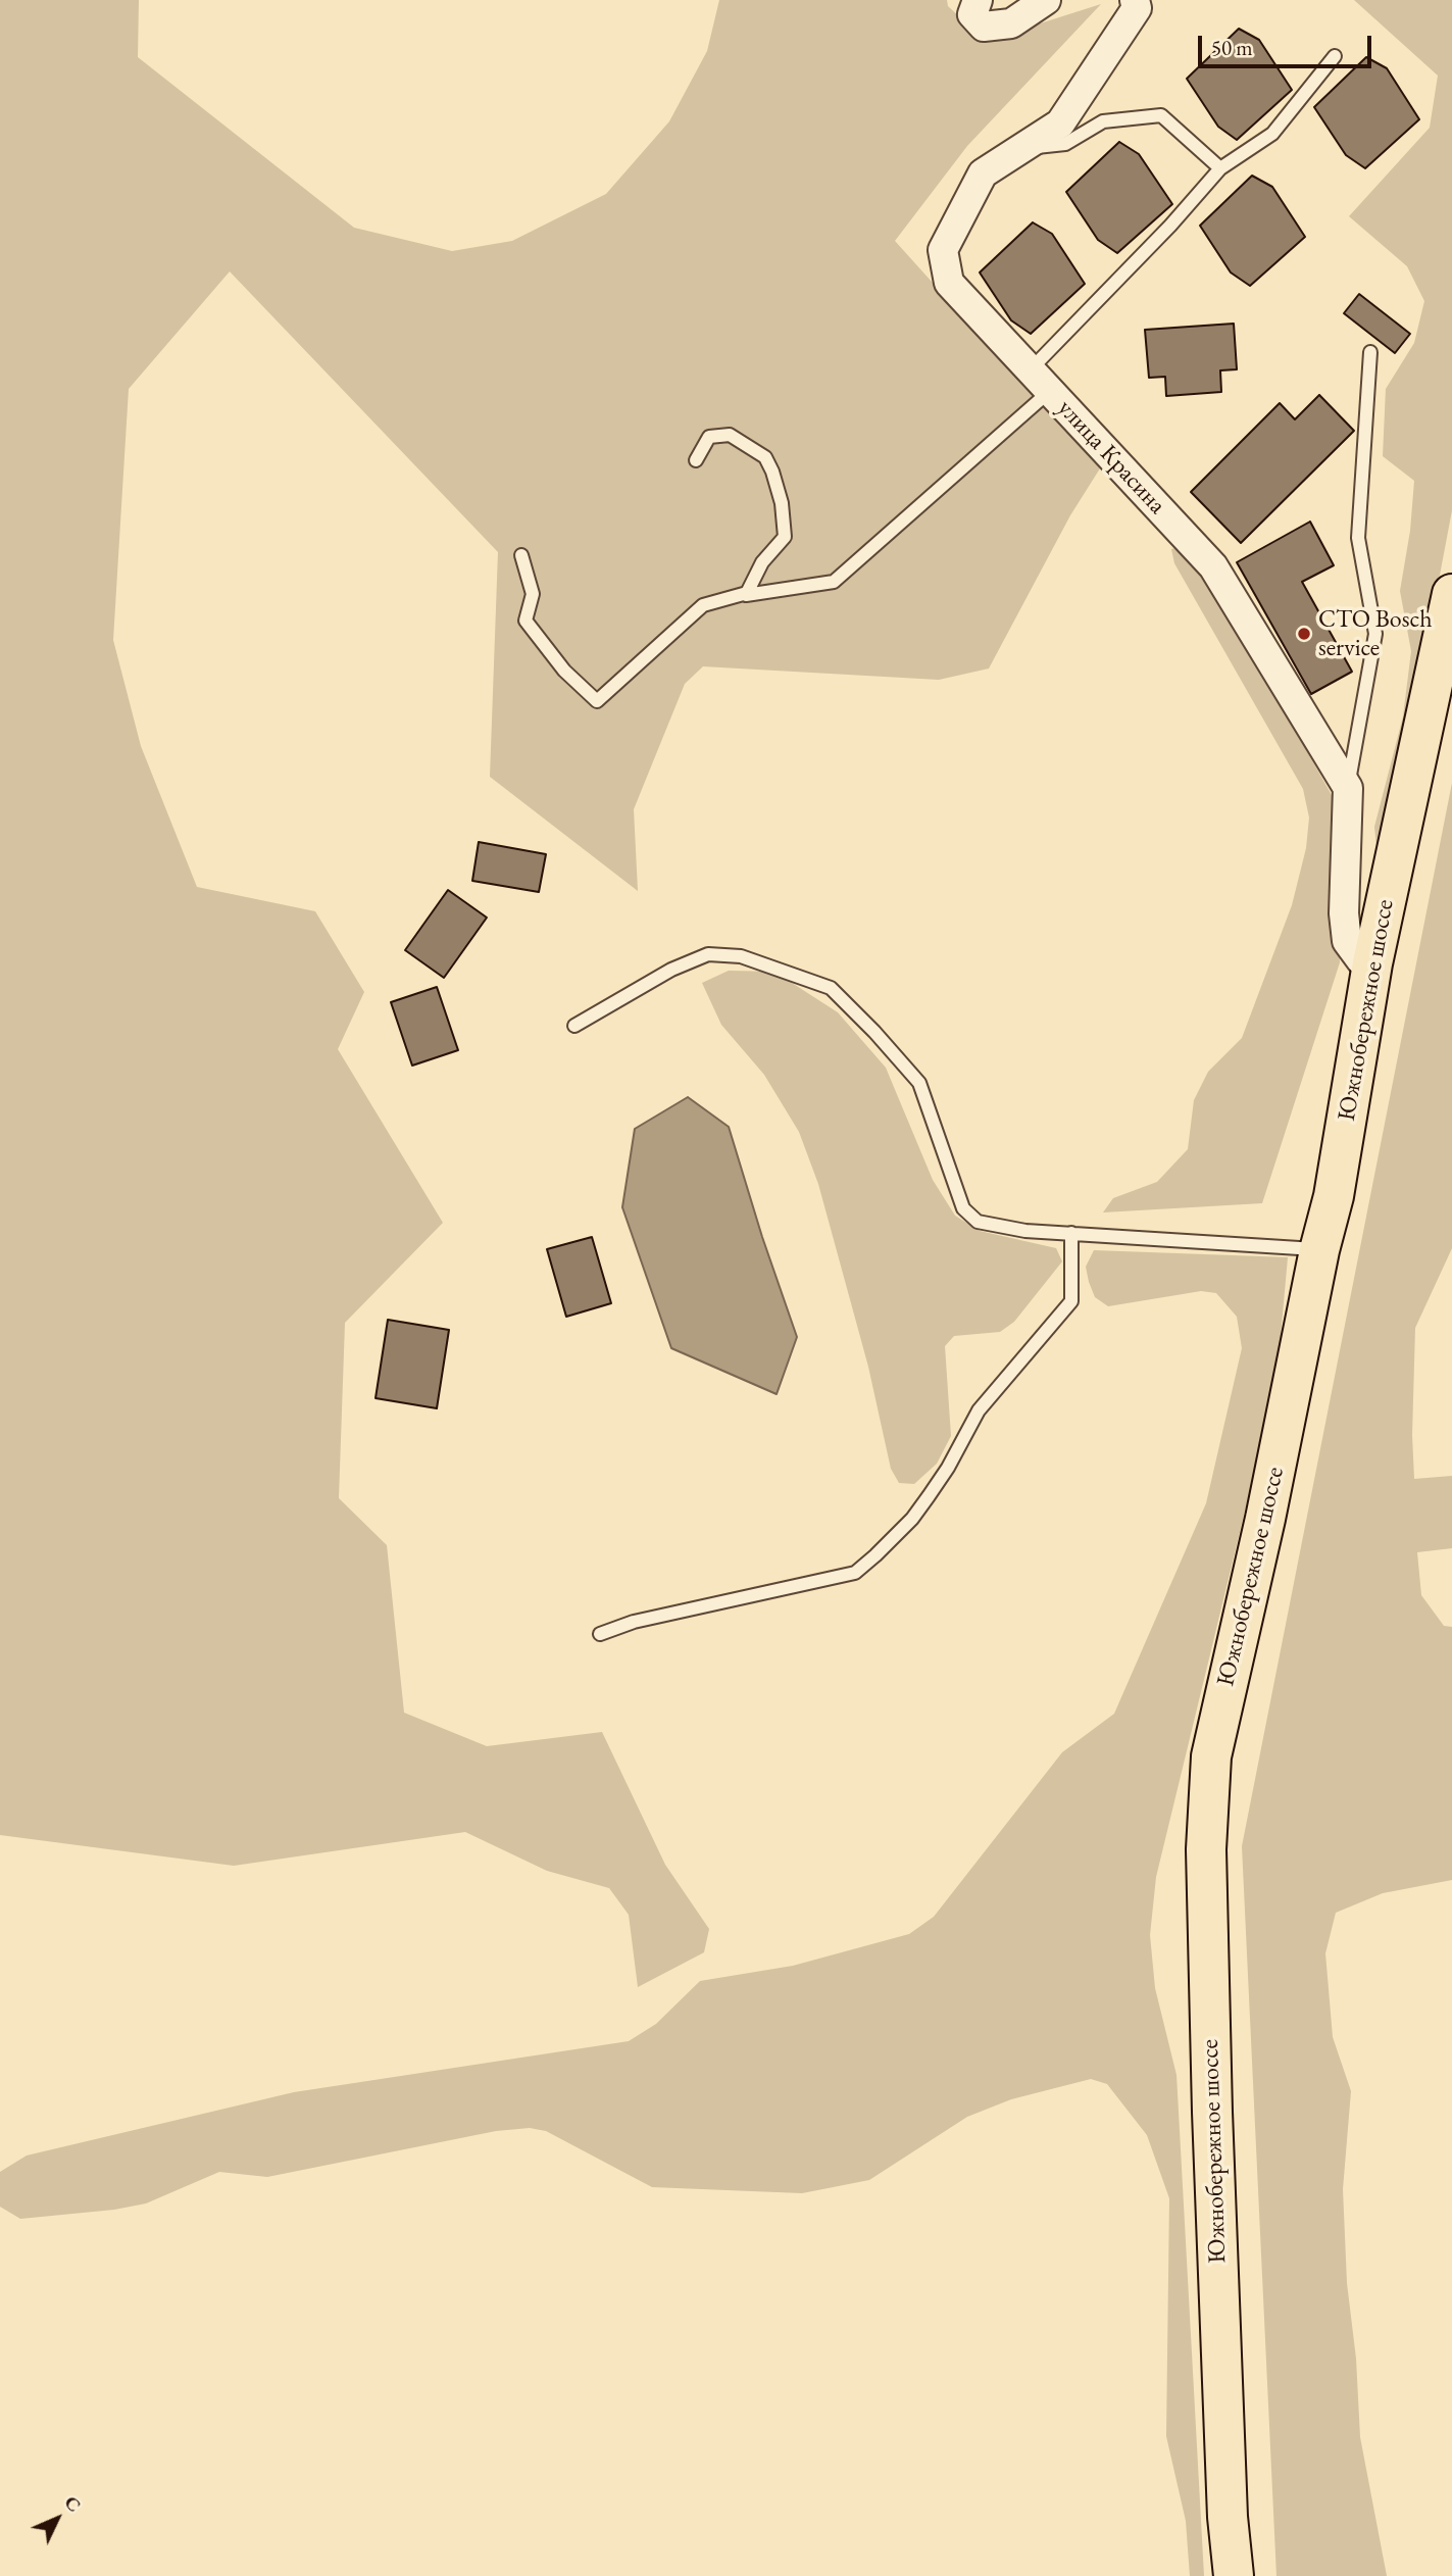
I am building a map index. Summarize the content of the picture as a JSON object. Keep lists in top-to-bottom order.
{
  "streets": {
    "highway": ["Южнобережное шоссе"],
    "street": ["улица Красина"]
  },
  "places": ["СТО Bosch service"],
  "scale_bar": "50 m",
  "north": "top right"
}
